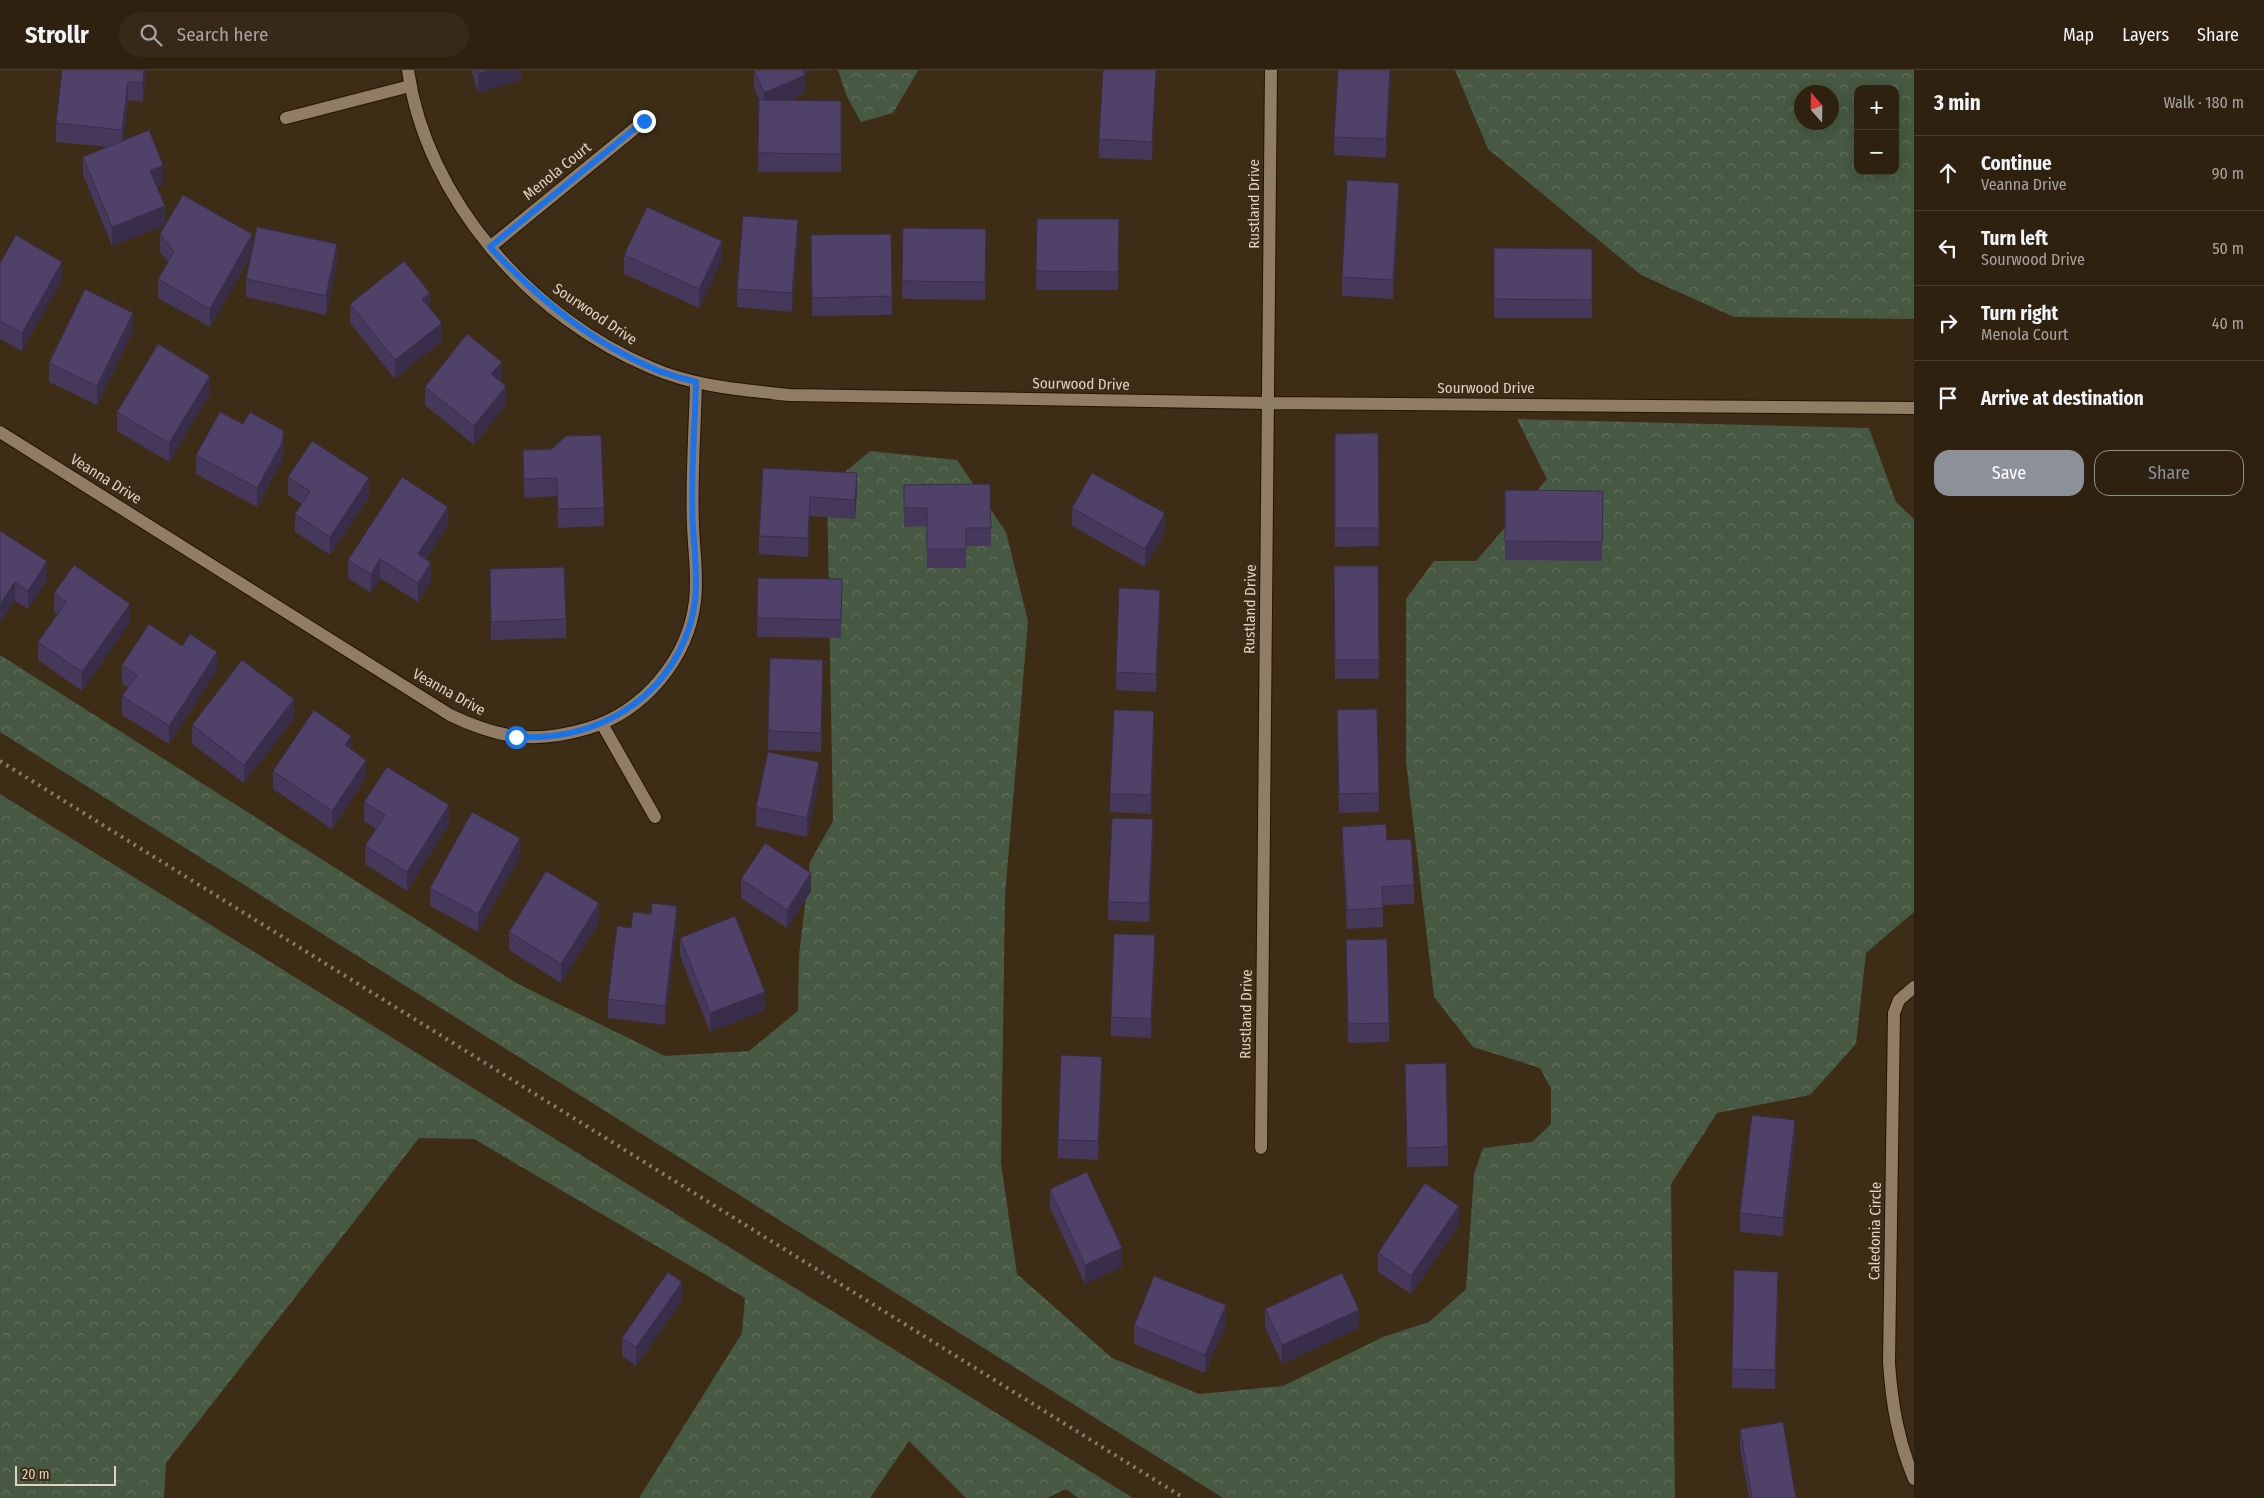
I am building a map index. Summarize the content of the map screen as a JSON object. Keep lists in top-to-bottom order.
{
  "streets": {
    "street": [
      "Menola Court",
      "Rustland Drive",
      "Sourwood Drive",
      "Veanna Drive",
      "Caledonia Circle"
    ]
  },
  "crossings": [
    ["Menola Court", "Sourwood Drive"],
    ["Rustland Drive", "Sourwood Drive"],
    ["Sourwood Drive", "Veanna Drive"]
  ],
  "scale_bar": "20 m",
  "north": "top",
  "page": {
    "header": "Strollr",
    "search": "Search here",
    "nav": ["Map", "Layers", "Share"],
    "heading": ["3 min", "Walk · 180 m"],
    "map_buttons": ["+", "−"],
    "list": [
      ["Continue", "Veanna Drive", "90 m"],
      ["Turn left", "Sourwood Drive", "50 m"],
      ["Turn right", "Menola Court", "40 m"],
      "Arrive at destination"
    ],
    "buttons": ["Save", "Share"],
    "scale": "20 m"
  }
}
